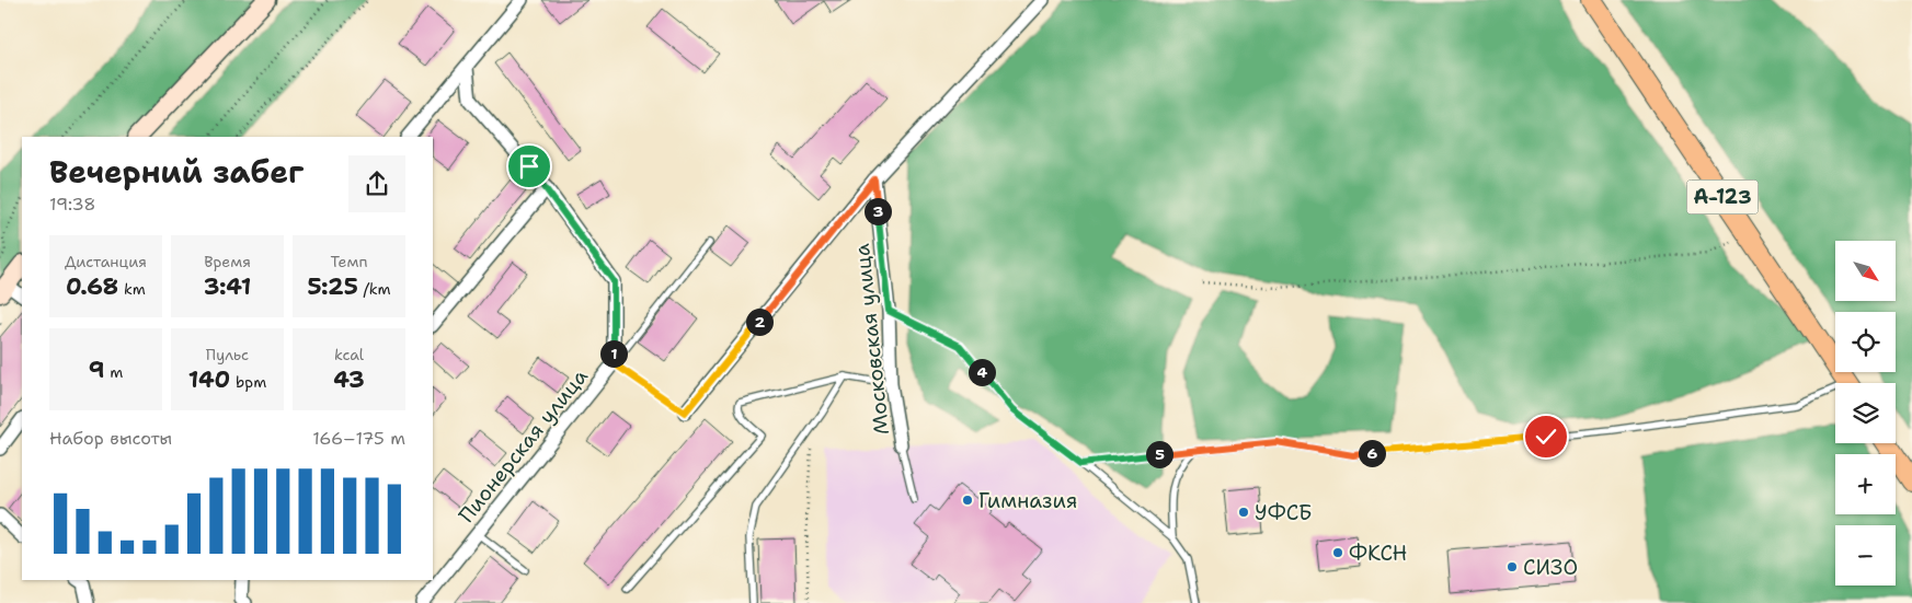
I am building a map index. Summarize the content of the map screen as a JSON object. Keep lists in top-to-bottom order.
{
  "streets": {
    "main road": ["А-123"],
    "street": ["Московская улица", "Пионерская улица"]
  },
  "places": [
    "Гимназия",
    "УФСБ",
    "ФКСН",
    "СИЗО"
  ],
  "north": "bottom right",
  "page": {
    "heading": ["Вечерний забег", "19:38"],
    "pins": [
      "3",
      "2",
      "1",
      "4",
      "6",
      "5"
    ],
    "stats": [
      ["Дистанция", "0.68 km"],
      ["Время", "3:41"],
      ["Темп", "5:25 /km"],
      ["9 m"],
      ["Пульс", "140 bpm"],
      ["kcal", "43"]
    ],
    "map_buttons": ["+", "−"],
    "chart": ["Набор высоты", "166–175 m"]
  }
}
